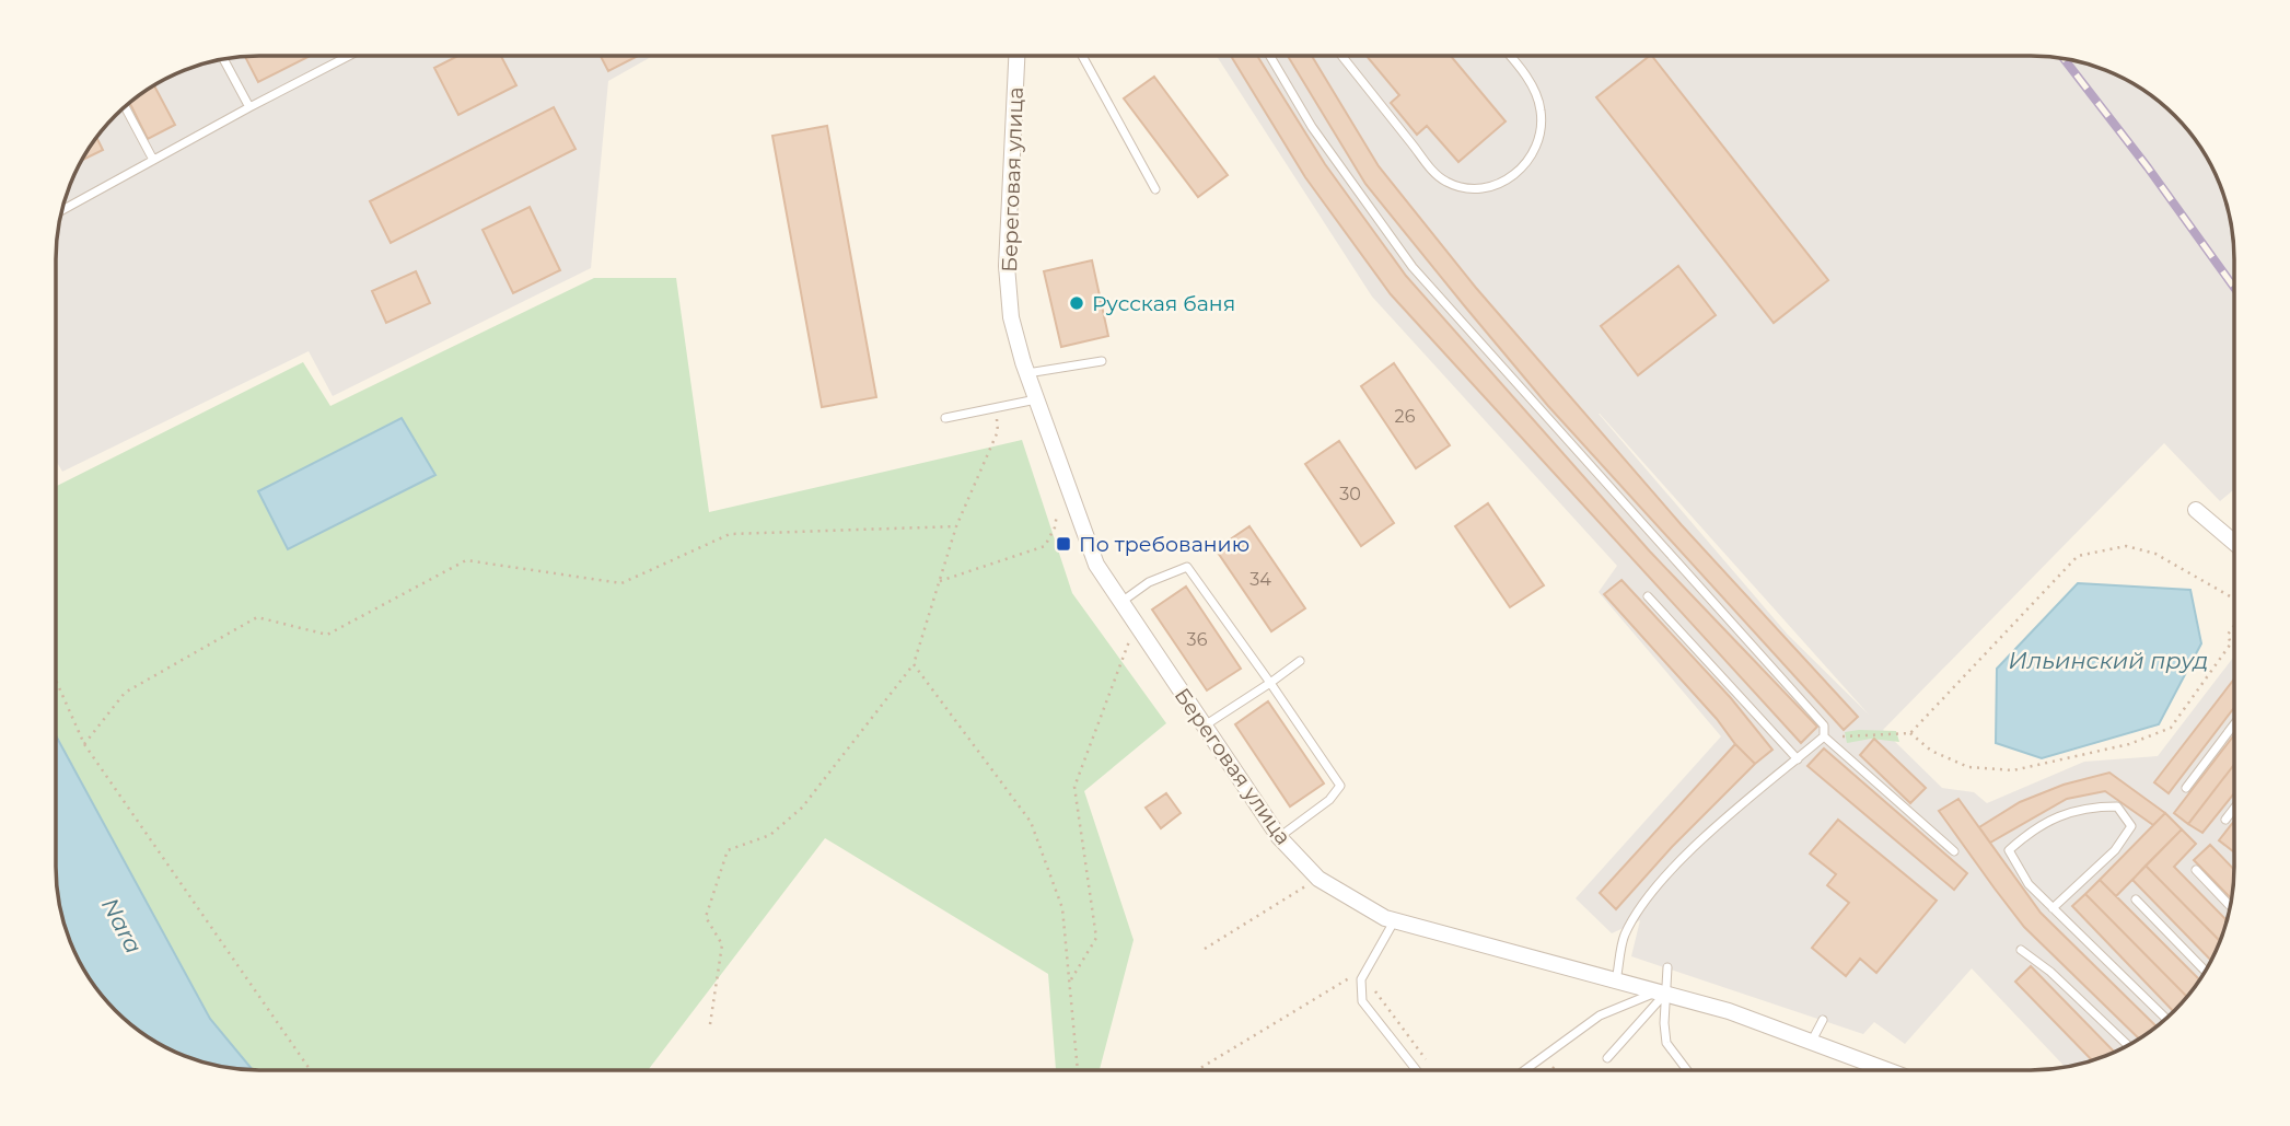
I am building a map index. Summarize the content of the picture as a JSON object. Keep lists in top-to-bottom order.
{
  "streets": {
    "street": ["Береговая улица"]
  },
  "water": ["Ильинский пруд", "Nara"],
  "places": {
    "other": ["Русская баня"],
    "transit": ["По требованию"]
  },
  "house_numbers": [
    "26",
    "30",
    "34",
    "36"
  ]
}
